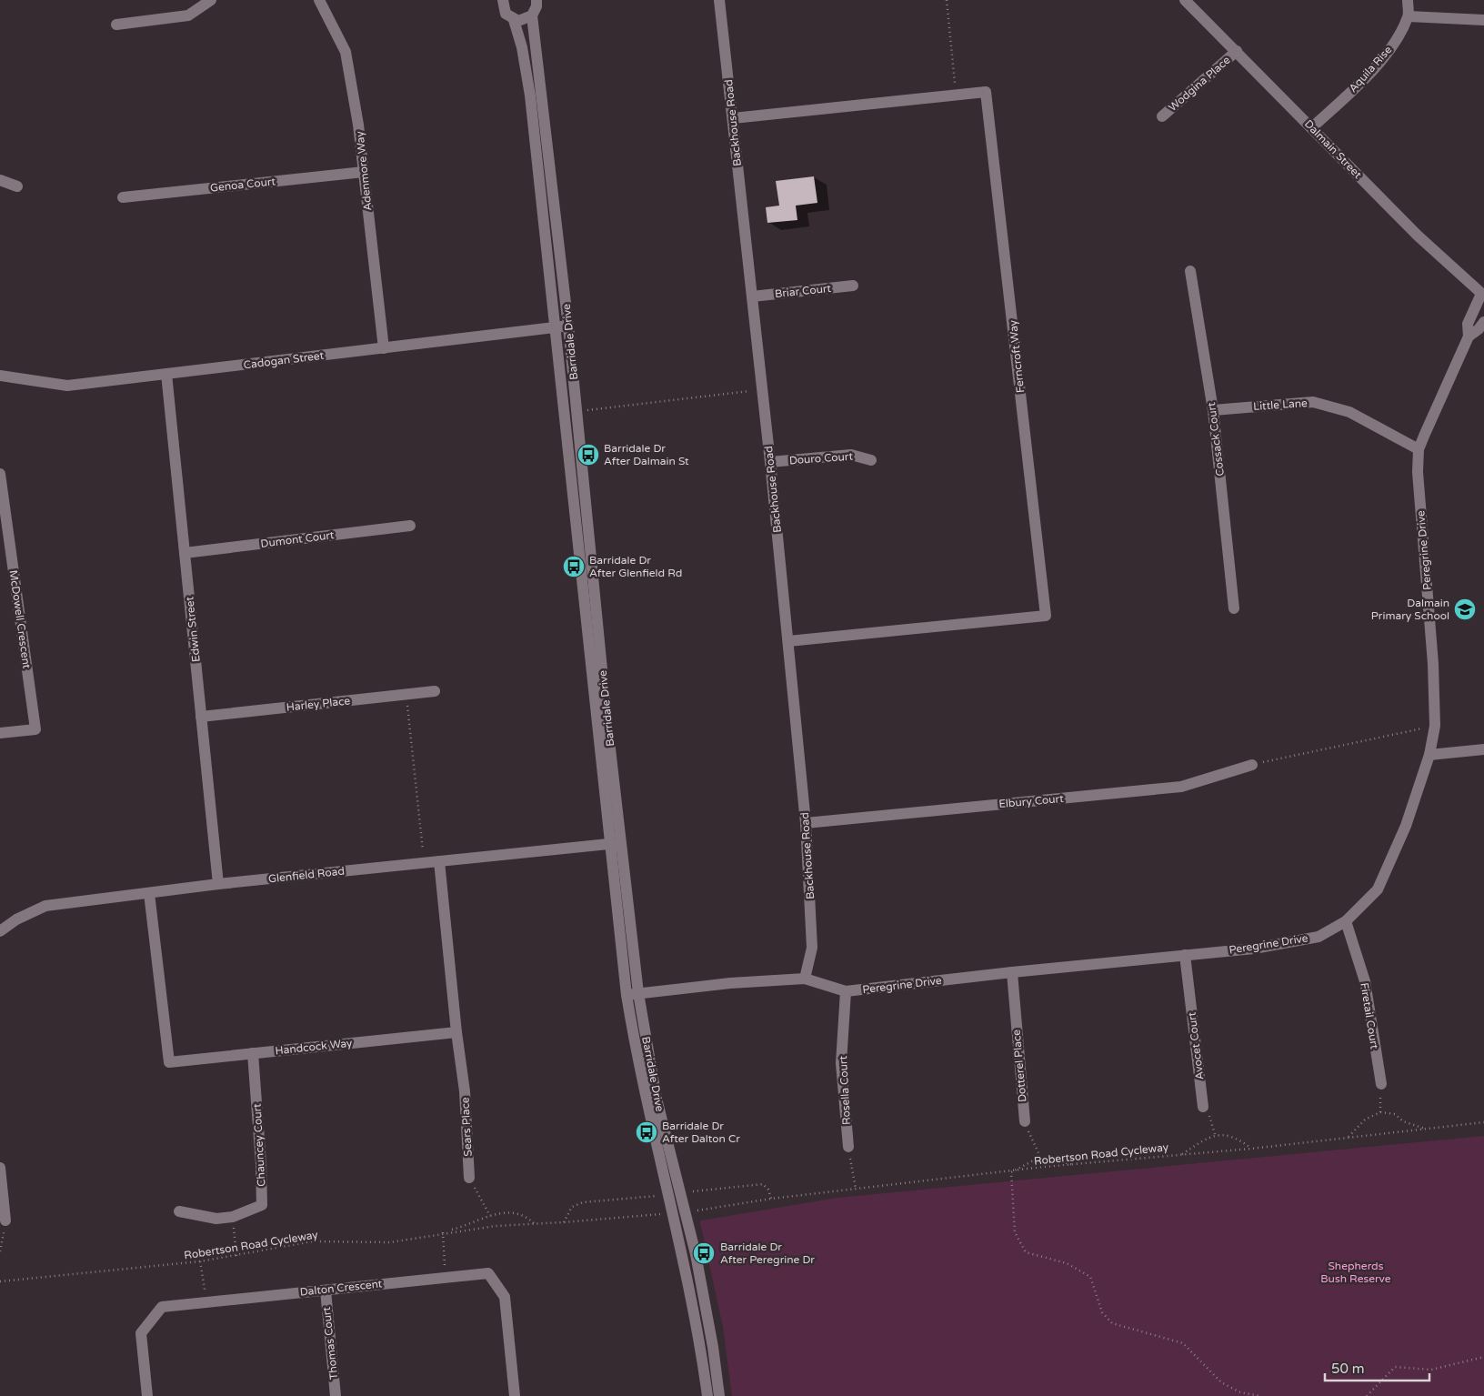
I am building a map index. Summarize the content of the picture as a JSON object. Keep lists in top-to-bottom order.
{
  "streets": {
    "street": [
      "Aquila Rise",
      "Wodgina Place",
      "Backhouse Road",
      "Dalmain Street",
      "Adenmore Way",
      "Genoa Court",
      "Briar Court",
      "Barridale Drive",
      "Ferncroft Way",
      "Cadogan Street",
      "Little Lane",
      "Cossack Court",
      "Douro Court",
      "Dumont Court",
      "Peregrine Drive",
      "McDowell Crescent",
      "Edwin Street",
      "Harley Place",
      "Elbury Court",
      "Glenfield Road",
      "Firetail Court",
      "Avocet Court",
      "Handcock Way",
      "Dotterel Place",
      "Rosella Court",
      "Sears Place",
      "Chauncey Court",
      "Dalton Crescent",
      "Thomas Court"
    ],
    "path": ["Robertson Road Cycleway"]
  },
  "crossings": [
    ["Aquila Rise", "Dalmain Street"],
    ["Wodgina Place", "Dalmain Street"],
    ["Backhouse Road", "Briar Court"],
    ["Backhouse Road", "Ferncroft Way"],
    ["Backhouse Road", "Douro Court"],
    ["Backhouse Road", "Peregrine Drive"],
    ["Backhouse Road", "Elbury Court"],
    ["Dalmain Street", "Peregrine Drive"],
    ["Adenmore Way", "Genoa Court"],
    ["Adenmore Way", "Cadogan Street"],
    ["Barridale Drive", "Cadogan Street"],
    ["Barridale Drive", "Peregrine Drive"],
    ["Barridale Drive", "Glenfield Road"],
    ["Cadogan Street", "Edwin Street"],
    ["Little Lane", "Cossack Court"],
    ["Little Lane", "Peregrine Drive"],
    ["Dumont Court", "Edwin Street"],
    ["Peregrine Drive", "Firetail Court"],
    ["Peregrine Drive", "Avocet Court"],
    ["Peregrine Drive", "Dotterel Place"],
    ["Peregrine Drive", "Rosella Court"],
    ["Edwin Street", "Harley Place"],
    ["Edwin Street", "Glenfield Road"],
    ["Glenfield Road", "Handcock Way"],
    ["Handcock Way", "Sears Place"],
    ["Handcock Way", "Chauncey Court"],
    ["Dalton Crescent", "Thomas Court"]
  ],
  "parks": ["Shepherds Bush Reserve"],
  "places": {
    "bus stop": [
      "Barridale Dr After Dalmain St",
      "Barridale Dr After Glenfield Rd",
      "Barridale Dr After Dalton Cr",
      "Barridale Dr After Peregrine Dr"
    ],
    "school or university": ["Dalmain Primary School"]
  },
  "scale_bar": "50 m"
}
